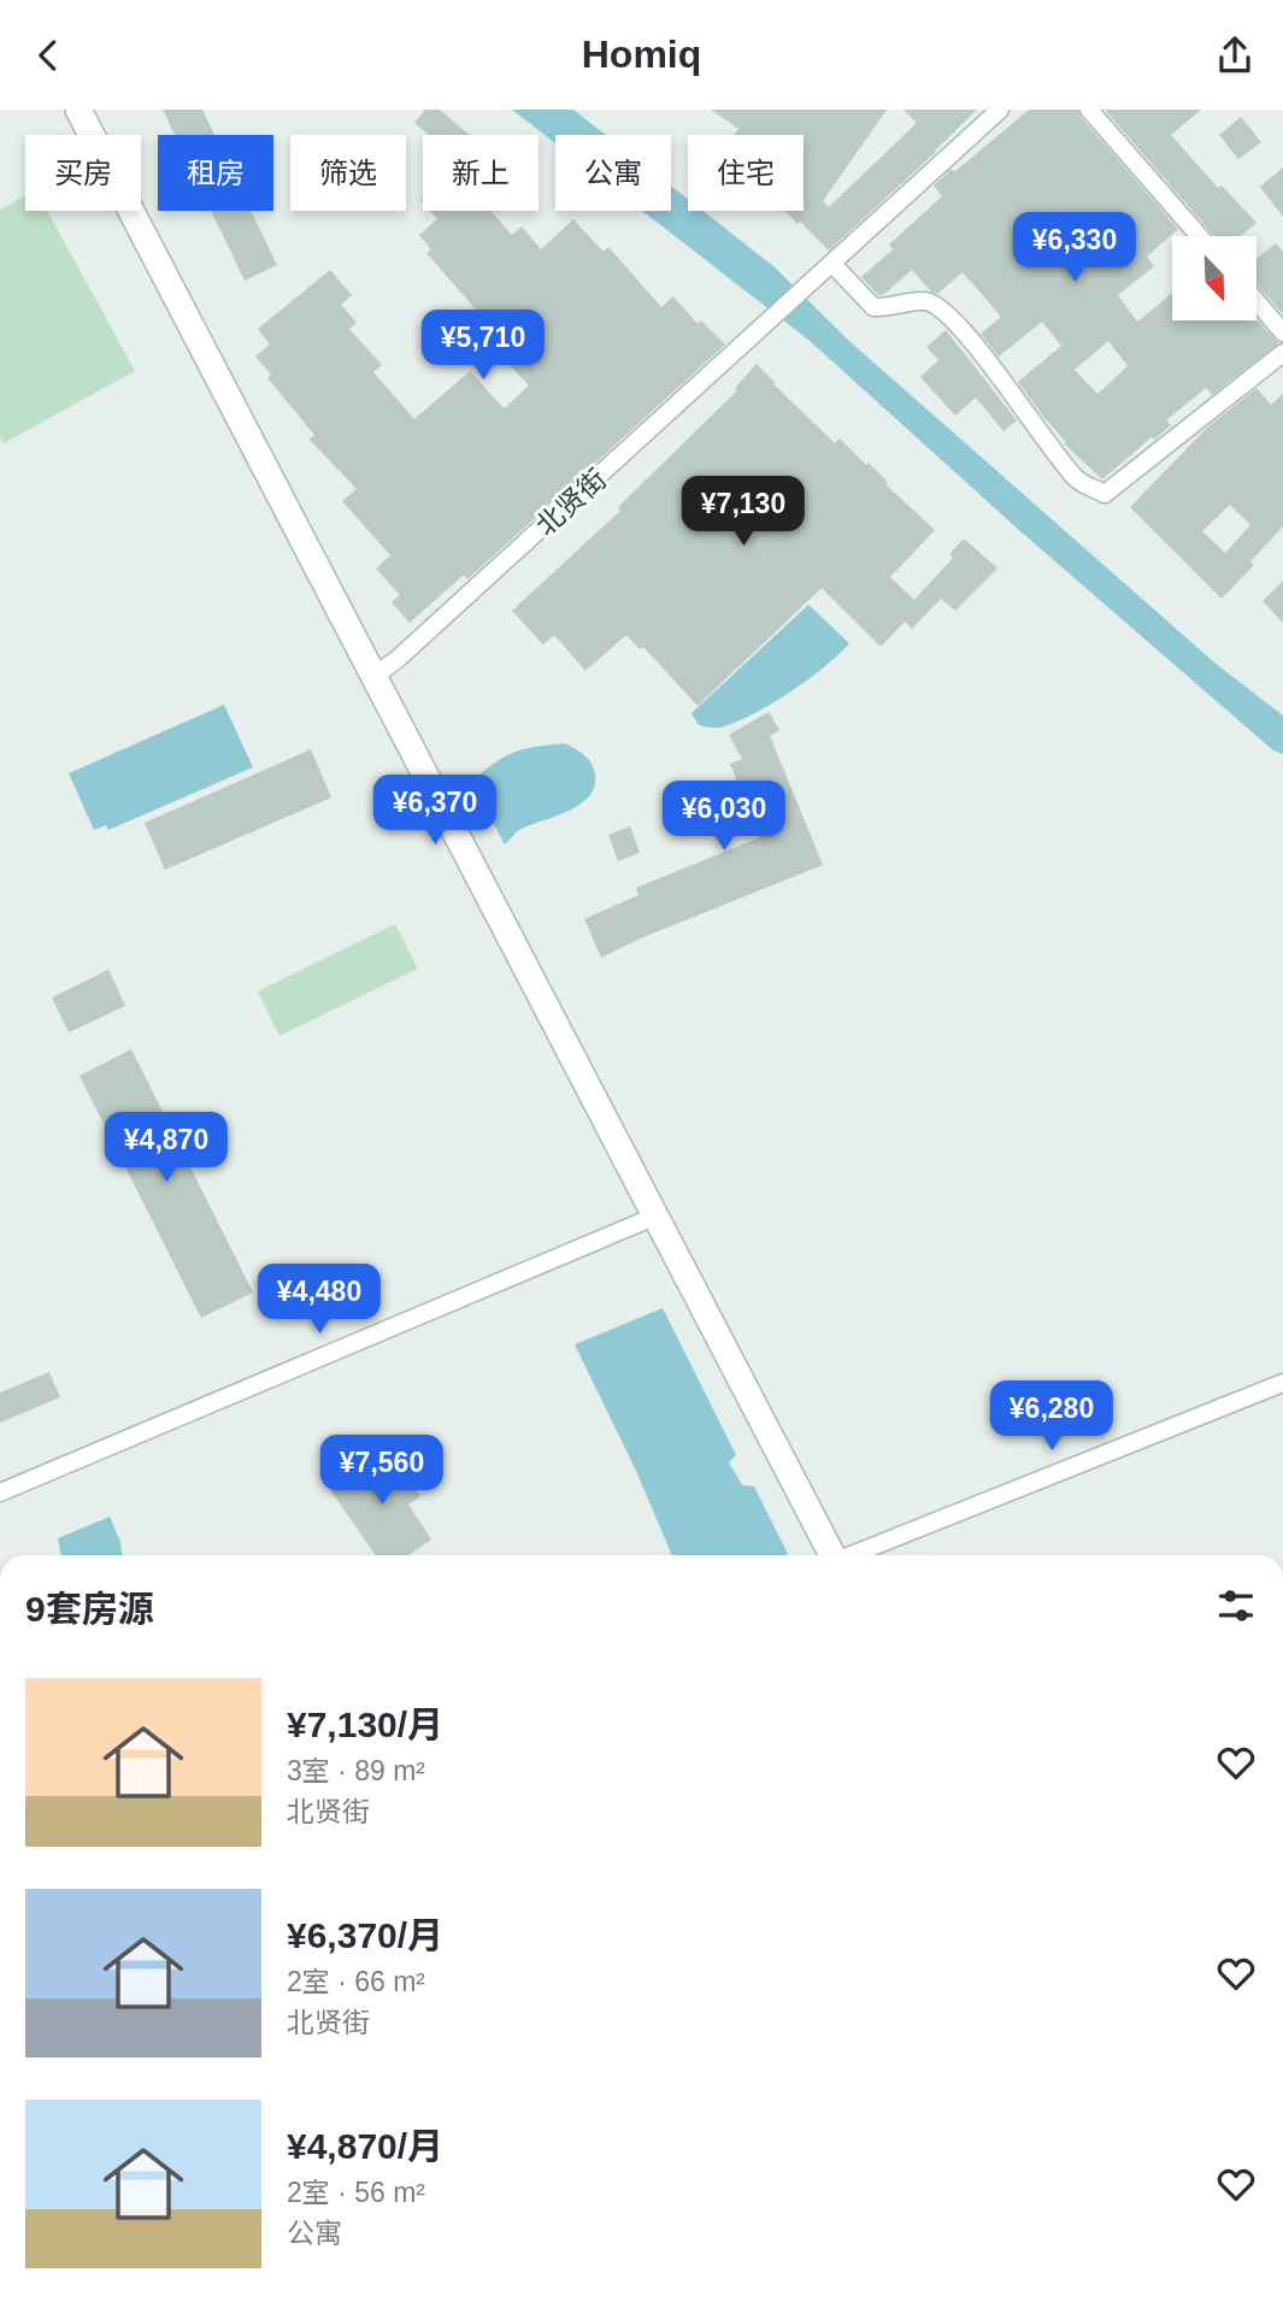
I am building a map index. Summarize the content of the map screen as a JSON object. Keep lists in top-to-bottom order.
{
  "streets": {
    "street": ["北贤街"]
  },
  "north": "bottom right",
  "page": {
    "header": "Homiq",
    "chip": [
      "买房",
      "租房",
      "筛选",
      "新上",
      "公寓",
      "住宅"
    ],
    "price": [
      "¥6,330",
      "¥5,710",
      "¥7,130",
      "¥6,370",
      "¥6,030",
      "¥4,870",
      "¥4,480",
      "¥6,280",
      "¥7,560"
    ],
    "heading": "9套房源",
    "list": [
      {
        "name": "¥7,130/月",
        "note": "3室 · 89 m² · 北贤街"
      },
      {
        "name": "¥6,370/月",
        "note": "2室 · 66 m² · 北贤街"
      },
      {
        "name": "¥4,870/月",
        "note": "2室 · 56 m² · 公寓"
      }
    ]
  }
}
